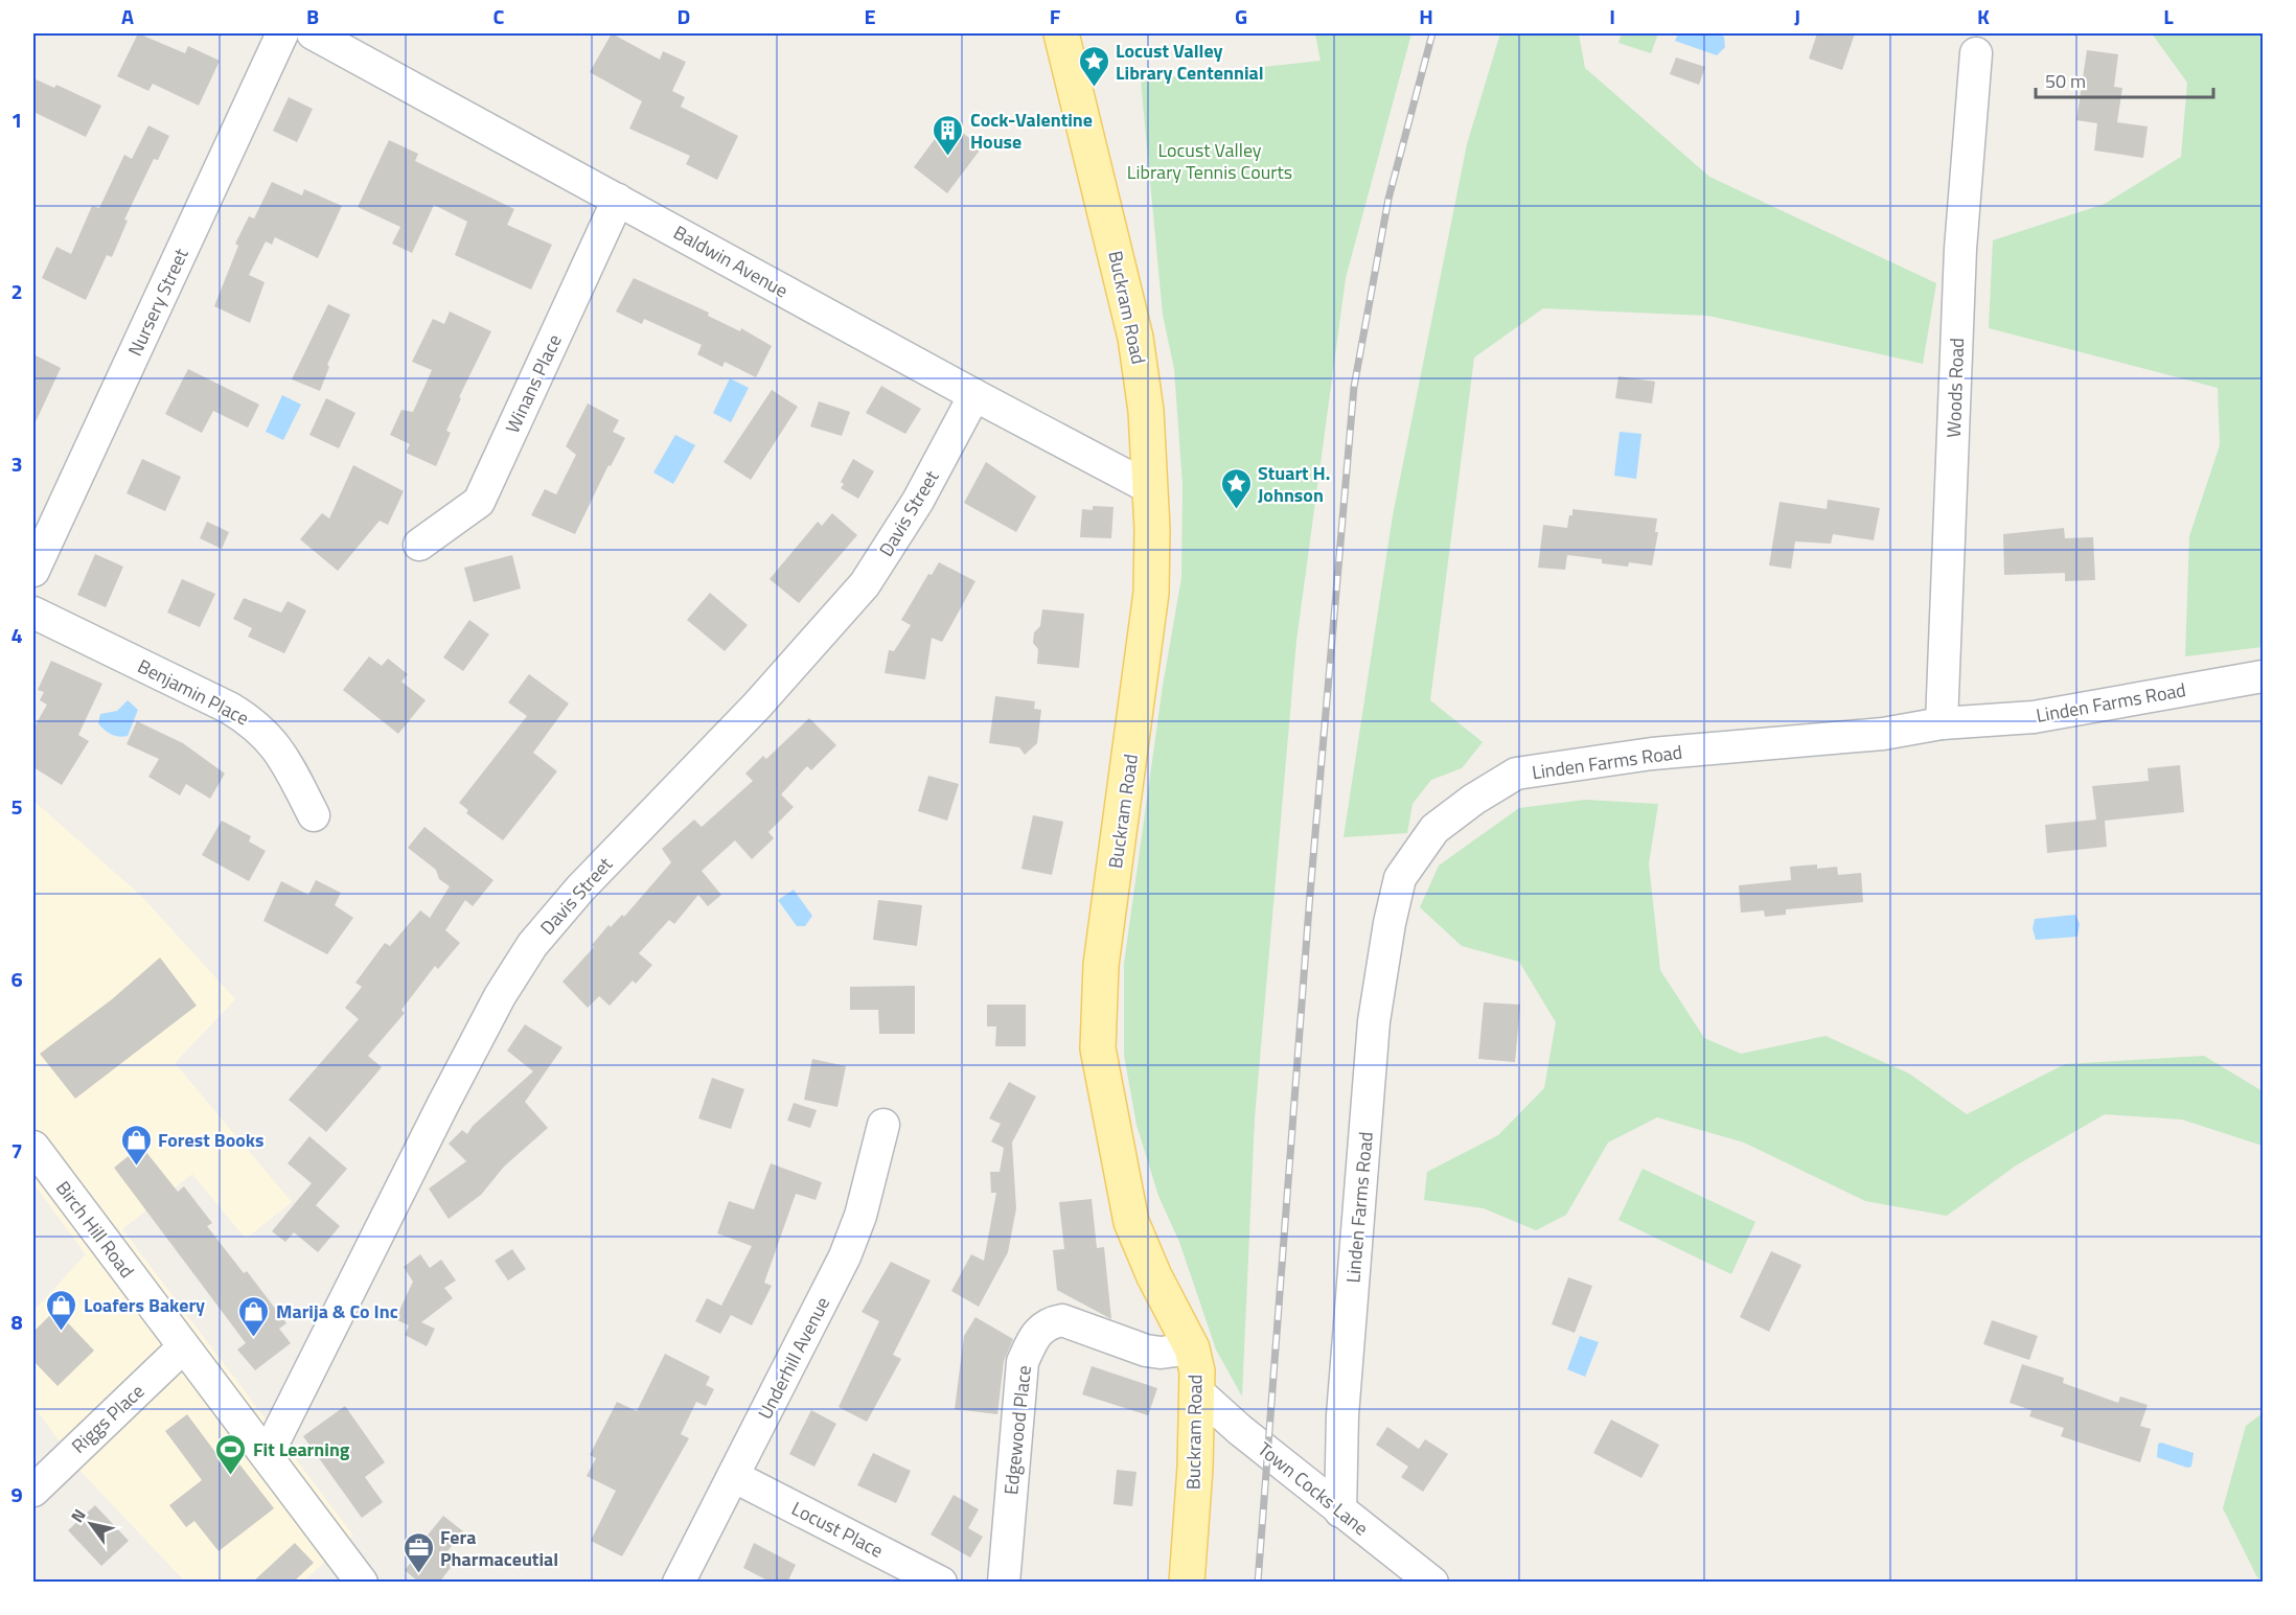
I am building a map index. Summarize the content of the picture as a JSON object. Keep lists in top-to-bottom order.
{
  "streets": {
    "main road": ["Buckram Road"],
    "street": [
      "Baldwin Avenue",
      "Nursery Street",
      "Winans Place",
      "Woods Road",
      "Davis Street",
      "Benjamin Place",
      "Linden Farms Road",
      "Birch Hill Road",
      "Underhill Avenue",
      "Riggs Place",
      "Edgewood Place",
      "Town Cocks Lane",
      "Locust Place"
    ]
  },
  "crossings": [
    ["Baldwin Avenue", "Buckram Road"],
    ["Baldwin Avenue", "Winans Place"],
    ["Baldwin Avenue", "Davis Street"],
    ["Buckram Road", "Edgewood Place"],
    ["Buckram Road", "Town Cocks Lane"],
    ["Woods Road", "Linden Farms Road"],
    ["Davis Street", "Birch Hill Road"],
    ["Linden Farms Road", "Town Cocks Lane"],
    ["Birch Hill Road", "Riggs Place"],
    ["Underhill Avenue", "Locust Place"]
  ],
  "parks": ["Locust Valley Library Tennis Courts"],
  "places": {
    "place": ["Locust Valley Library Centennial", "Stuart H. Johnson"],
    "building": ["Cock-Valentine House"],
    "shop": ["Forest Books", "Loafers Bakery", "Marija & Co Inc"],
    "sports": ["Fit Learning"],
    "office": ["Fera Pharmaceutial"]
  },
  "scale_bar": "50 m",
  "north": "top left",
  "grid": {
    "columns": [
      "A",
      "B",
      "C",
      "D",
      "E",
      "F",
      "G",
      "H",
      "I",
      "J",
      "K",
      "L"
    ],
    "rows": [
      "1",
      "2",
      "3",
      "4",
      "5",
      "6",
      "7",
      "8",
      "9"
    ]
  }
}
